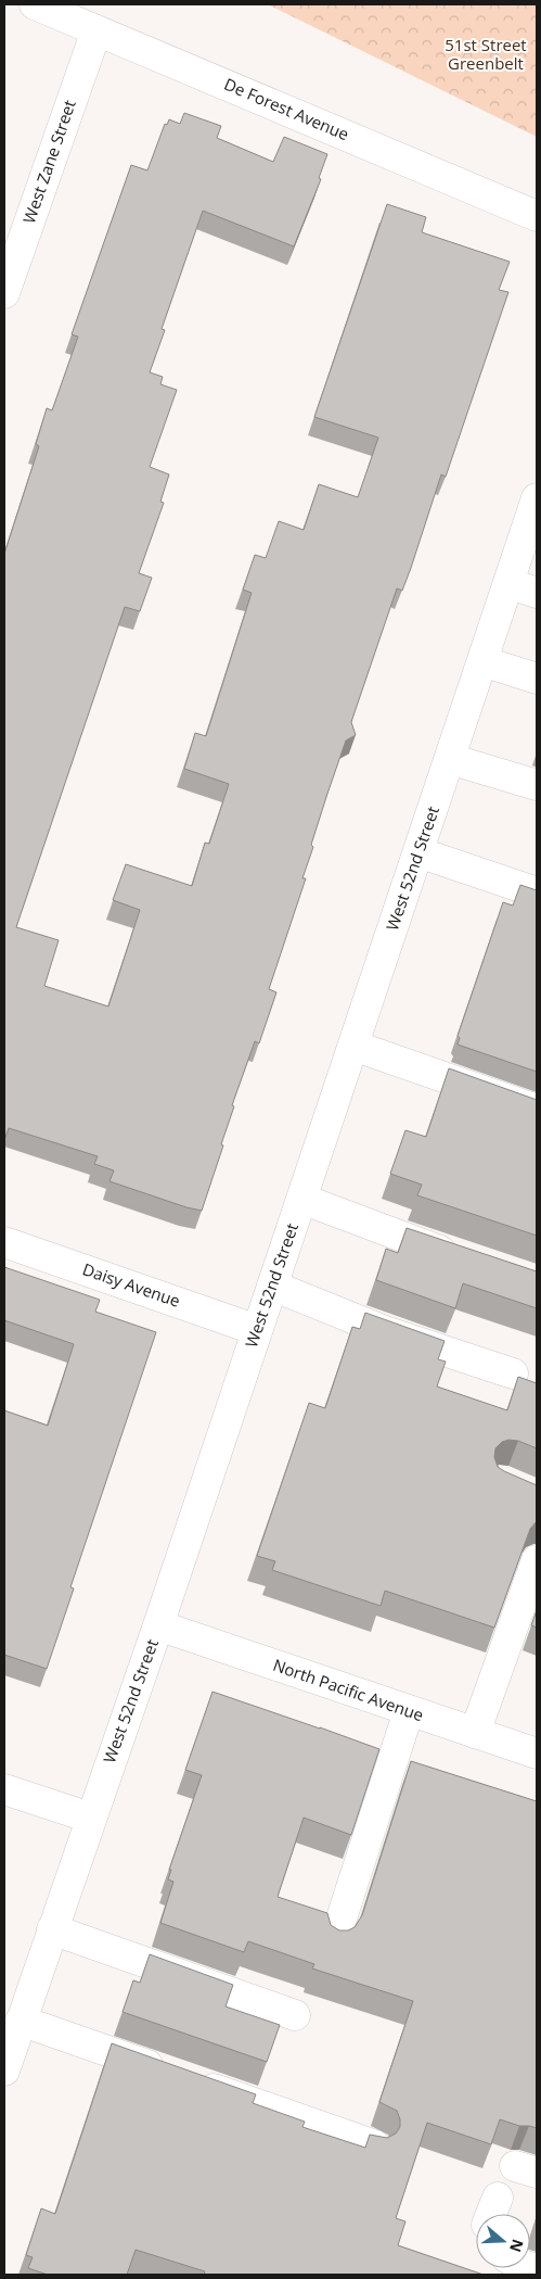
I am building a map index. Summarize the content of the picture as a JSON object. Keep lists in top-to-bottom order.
{
  "streets": {
    "street": [
      "De Forest Avenue",
      "West Zane Street",
      "West 52nd Street",
      "Daisy Avenue",
      "North Pacific Avenue"
    ]
  },
  "crossings": [
    ["De Forest Avenue", "West Zane Street"],
    ["West 52nd Street", "Daisy Avenue"],
    ["West 52nd Street", "North Pacific Avenue"]
  ],
  "parks": ["51st Street Greenbelt"],
  "north": "right"
}
